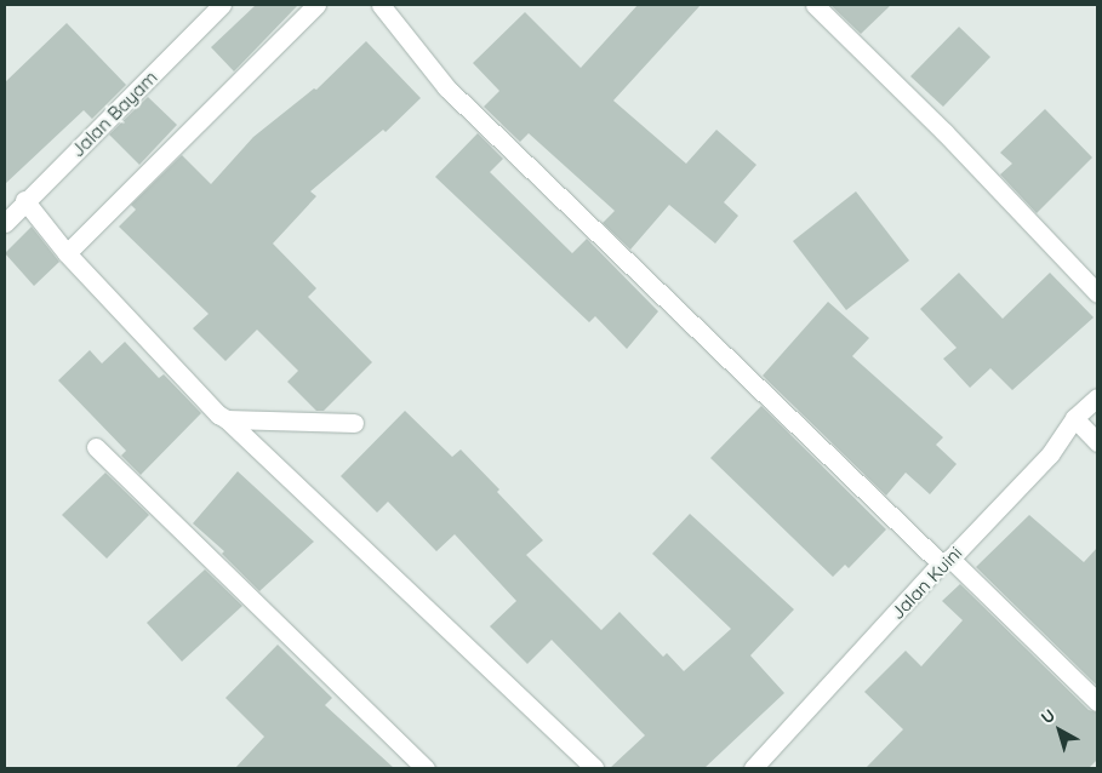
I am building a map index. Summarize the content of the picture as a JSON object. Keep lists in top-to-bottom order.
{
  "streets": {
    "street": ["Jalan Bayam", "Jalan Kuini"]
  },
  "north": "top left"
}
